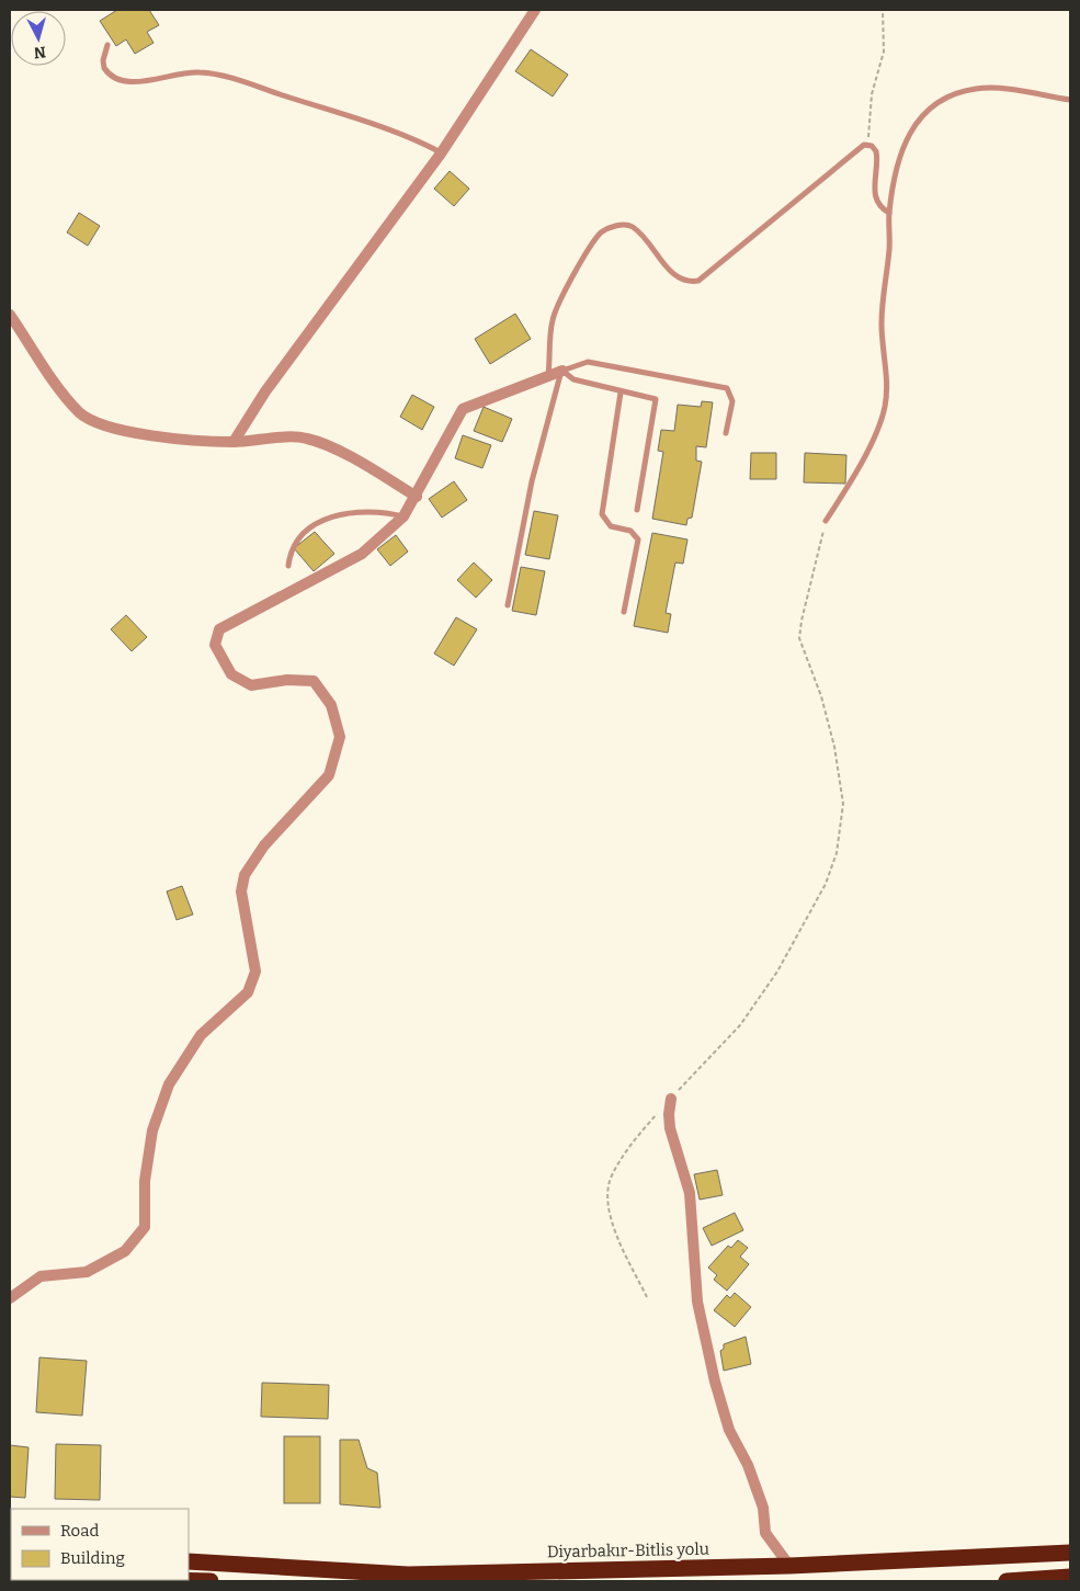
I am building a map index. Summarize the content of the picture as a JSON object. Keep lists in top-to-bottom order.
{
  "streets": {
    "highway": ["Diyarbakır-Bitlis yolu"]
  },
  "legend": ["Road", "Building"],
  "north": "bottom"
}
